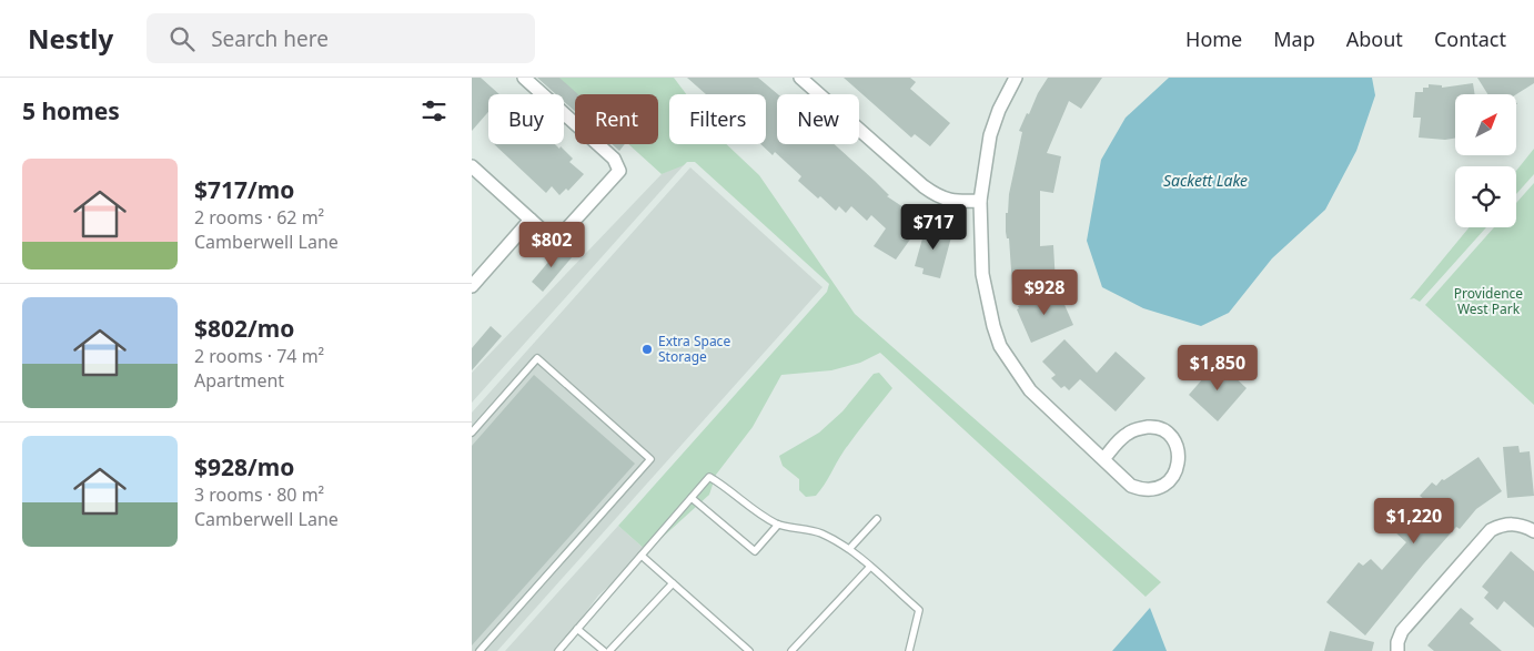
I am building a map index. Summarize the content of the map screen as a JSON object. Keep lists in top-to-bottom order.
{
  "water": ["Sackett Lake"],
  "parks": ["Providence West Park"],
  "places": ["Extra Space Storage"],
  "north": "top right",
  "page": {
    "header": "Nestly",
    "search": "Search here",
    "nav": [
      "Home",
      "Map",
      "About",
      "Contact"
    ],
    "heading": "5 homes",
    "chip": [
      "Buy",
      "Rent",
      "Filters",
      "New"
    ],
    "list": [
      {
        "name": "$717/mo",
        "note": "2 rooms · 62 m² · Camberwell Lane"
      },
      {
        "name": "$802/mo",
        "note": "2 rooms · 74 m² · Apartment"
      },
      {
        "name": "$928/mo",
        "note": "3 rooms · 80 m² · Camberwell Lane"
      }
    ],
    "price": [
      "$717",
      "$802",
      "$928",
      "$1,850",
      "$1,220"
    ]
  }
}
